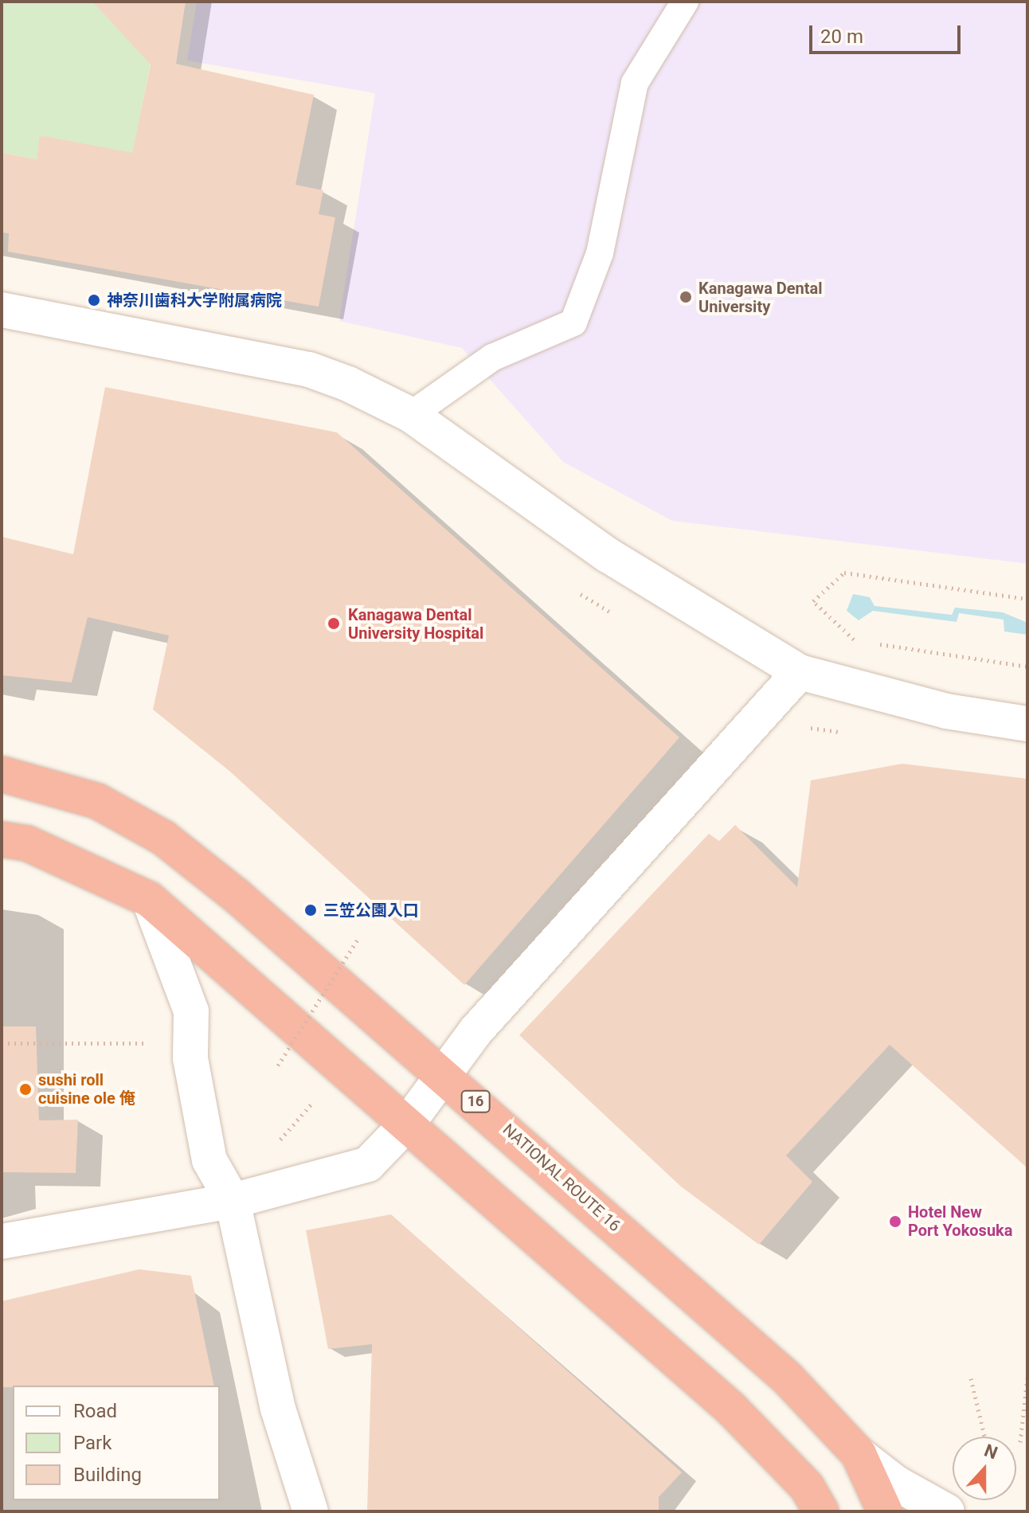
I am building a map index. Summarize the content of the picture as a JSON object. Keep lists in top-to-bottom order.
{
  "streets": {
    "highway": ["16", "NATIONAL ROUTE 16"]
  },
  "places": [
    "Kanagawa Dental University",
    "神奈川歯科大学附属病院",
    "Kanagawa Dental University Hospital",
    "三笠公園入口",
    "sushi roll cuisine ole 俺",
    "Hotel New Port Yokosuka"
  ],
  "legend": ["Road", "Park", "Building"],
  "scale_bar": "20 m",
  "north": "top"
}
